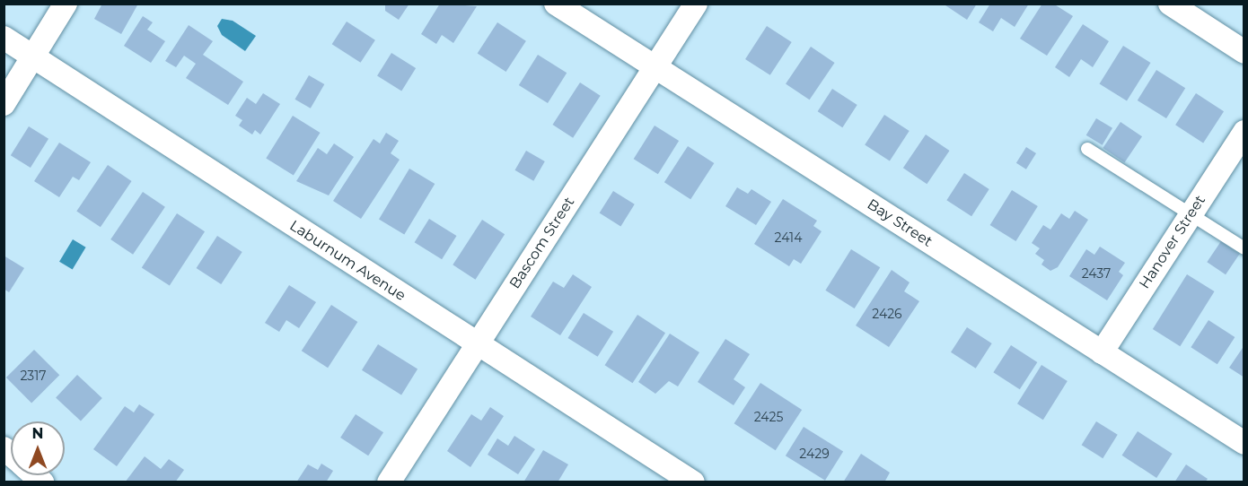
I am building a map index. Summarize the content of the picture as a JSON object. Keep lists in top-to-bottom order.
{
  "streets": {
    "street": [
      "Bay Street",
      "Hanover Street",
      "Bascom Street",
      "Laburnum Avenue"
    ]
  },
  "crossings": [
    ["Bay Street", "Hanover Street"],
    ["Bay Street", "Bascom Street"],
    ["Bascom Street", "Laburnum Avenue"]
  ],
  "house_numbers": [
    "2414",
    "2437",
    "2426",
    "2317",
    "2425",
    "2429"
  ],
  "north": "top"
}
